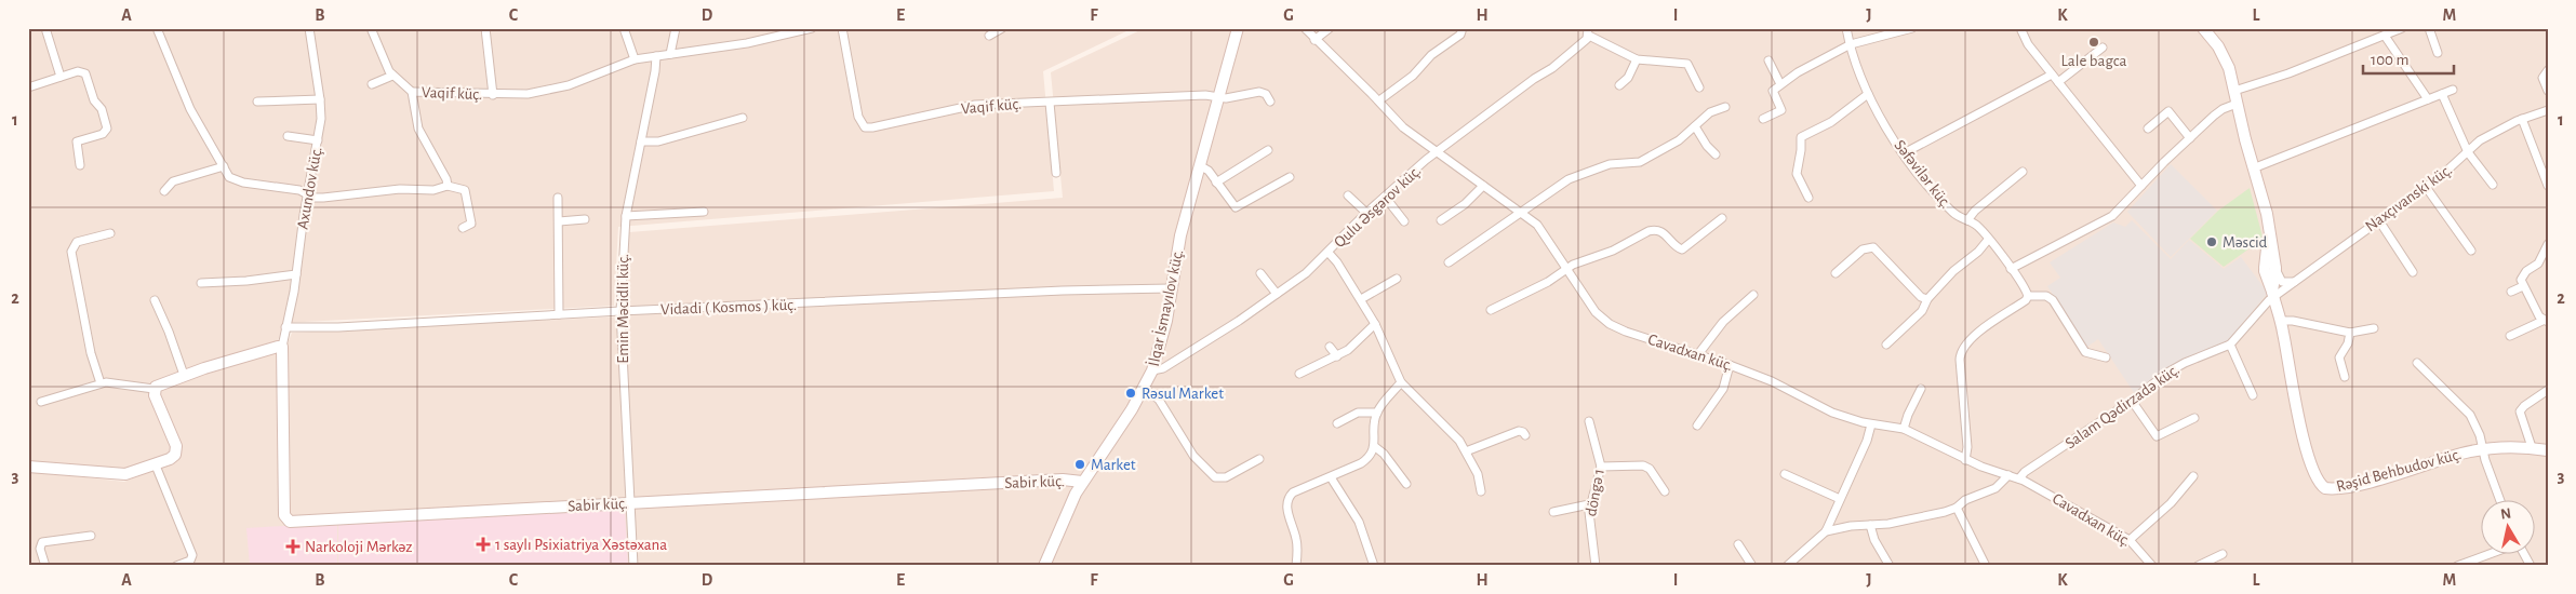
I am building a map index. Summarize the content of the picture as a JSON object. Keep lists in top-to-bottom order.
{
  "streets": {
    "street": [
      "Vaqif küç.",
      "Səfəvilər küç.",
      "Axundov küç.",
      "Naxçıvanski küç.",
      "Qulu Əsgərov küç.",
      "Vidadi ( Kosmos ) küç.",
      "İlqar İsmayılov küç.",
      "Emin Məcidli küç.",
      "Cavadxan küç.",
      "Salam Qədirzadə küç.",
      "Rəşid Behbudov küç.",
      "Sabir küç.",
      "döngə 1"
    ]
  },
  "crossings": [
    ["Vaqif küç.", "İlqar İsmayılov küç."],
    ["Vaqif küç.", "Emin Məcidli küç."],
    ["Axundov küç.", "Vidadi ( Kosmos ) küç."],
    ["Axundov küç.", "Sabir küç."],
    ["Naxçıvanski küç.", "Salam Qədirzadə küç."],
    ["Naxçıvanski küç.", "Rəşid Behbudov küç."],
    ["Qulu Əsgərov küç.", "İlqar İsmayılov küç."],
    ["Qulu Əsgərov küç.", "Cavadxan küç."],
    ["Vidadi ( Kosmos ) küç.", "İlqar İsmayılov küç."],
    ["Vidadi ( Kosmos ) küç.", "Emin Məcidli küç."],
    ["İlqar İsmayılov küç.", "Sabir küç."],
    ["Emin Məcidli küç.", "Sabir küç."],
    ["Cavadxan küç.", "Salam Qədirzadə küç."],
    ["Salam Qədirzadə küç.", "Rəşid Behbudov küç."]
  ],
  "places": {
    "other": [
      "Lale bagca",
      "Məscid",
      "Rəsul Market",
      "Market"
    ],
    "health": ["1 saylı Psixiatriya Xəstəxana", "Narkoloji Mərkəz"]
  },
  "scale_bar": "100 m",
  "north": "top",
  "grid": {
    "columns": [
      "A",
      "B",
      "C",
      "D",
      "E",
      "F",
      "G",
      "H",
      "I",
      "J",
      "K",
      "L",
      "M"
    ],
    "rows": ["1", "2", "3"]
  }
}
